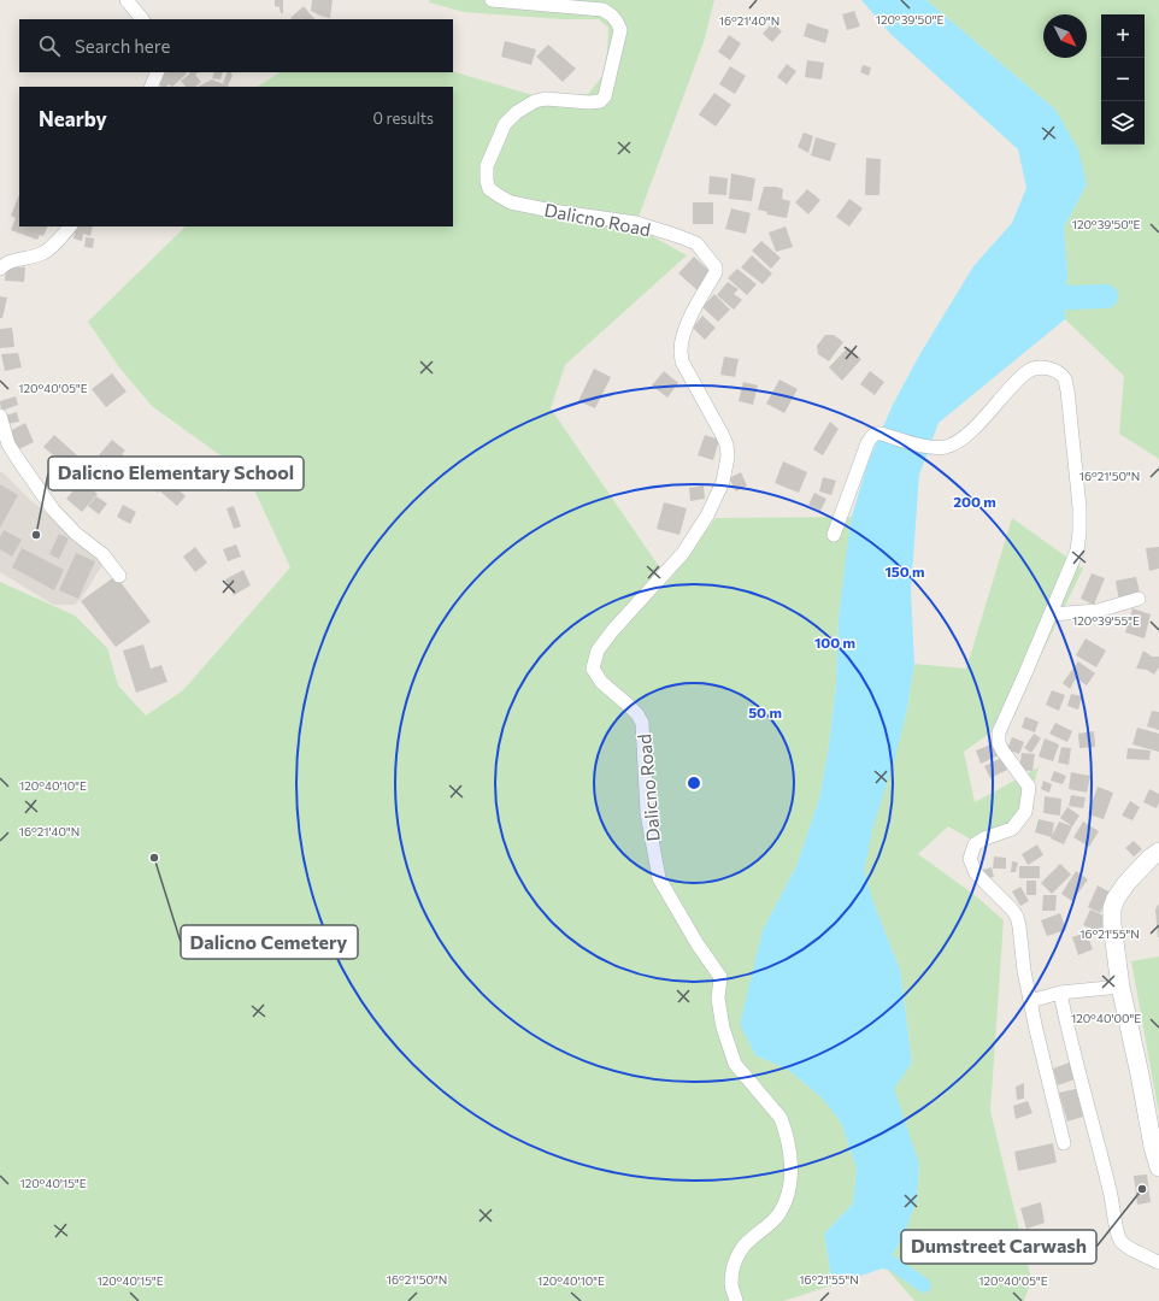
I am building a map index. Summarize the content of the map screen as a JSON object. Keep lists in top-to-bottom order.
{
  "streets": {
    "street": ["Dalicno Road"]
  },
  "places": ["Dalicno Elementary School", "Dalicno Cemetery", "Dumstreet Carwash"],
  "north": "bottom right",
  "page": {
    "map_buttons": ["+", "−"],
    "search": "Search here",
    "heading": ["Nearby", "0 results"]
  },
  "coordinates": [
    "120°39'50\"E",
    "16°21'40\"N",
    "120°40'05\"E",
    "16°21'50\"N",
    "120°39'55\"E",
    "120°40'10\"E",
    "16°21'55\"N",
    "120°40'00\"E",
    "120°40'15\"E"
  ],
  "rings": [
    "200 m",
    "150 m",
    "100 m",
    "50 m"
  ]
}
